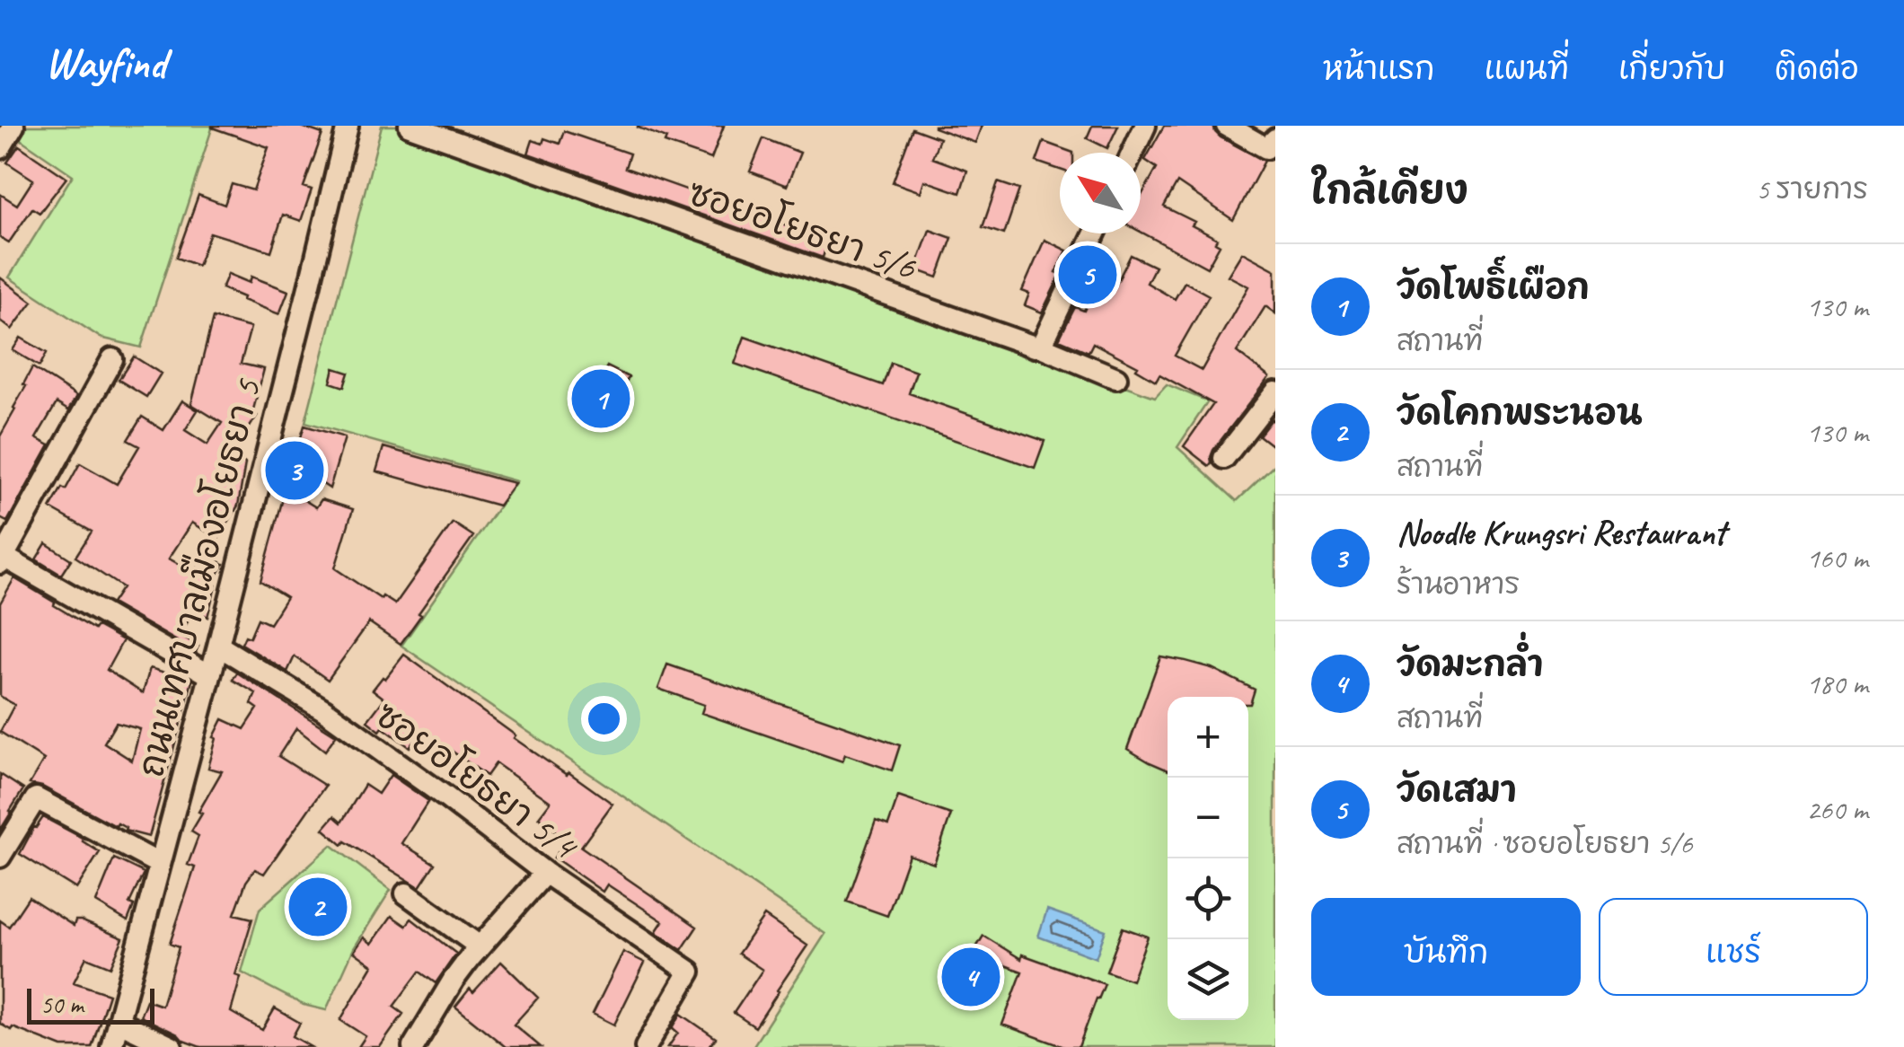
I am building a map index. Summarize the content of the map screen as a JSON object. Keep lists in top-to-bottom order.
{
  "streets": {
    "street": ["ซอยอโยธยา 5/6", "ถนนเทศบาลเมืองอโยธยา 5", "ซอยอโยธยา 5/4"]
  },
  "crossings": [
    ["ถนนเทศบาลเมืองอโยธยา 5", "ซอยอโยธยา 5/4"]
  ],
  "scale_bar": "50 m",
  "north": "top left",
  "page": {
    "header": "Wayfind",
    "nav": [
      "หน้าแรก",
      "แผนที่",
      "เกี่ยวกับ",
      "ติดต่อ"
    ],
    "heading": ["ใกล้เคียง", "5 รายการ"],
    "pins": [
      "5",
      "1",
      "3",
      "2",
      "4"
    ],
    "list": [
      {
        "mark": "1",
        "name": "วัดโพธิ์เผือก",
        "note": "สถานที่",
        "value": "130 m"
      },
      {
        "mark": "2",
        "name": "วัดโคกพระนอน",
        "note": "สถานที่",
        "value": "130 m"
      },
      {
        "mark": "3",
        "name": "Noodle Krungsri Restaurant",
        "note": "ร้านอาหาร",
        "value": "160 m"
      },
      {
        "mark": "4",
        "name": "วัดมะกล่ำ",
        "note": "สถานที่",
        "value": "180 m"
      },
      {
        "mark": "5",
        "name": "วัดเสมา",
        "note": "สถานที่ · ซอยอโยธยา 5/6",
        "value": "260 m"
      }
    ],
    "map_buttons": ["+", "−"],
    "buttons": ["บันทึก", "แชร์"],
    "scale": "50 m"
  }
}
